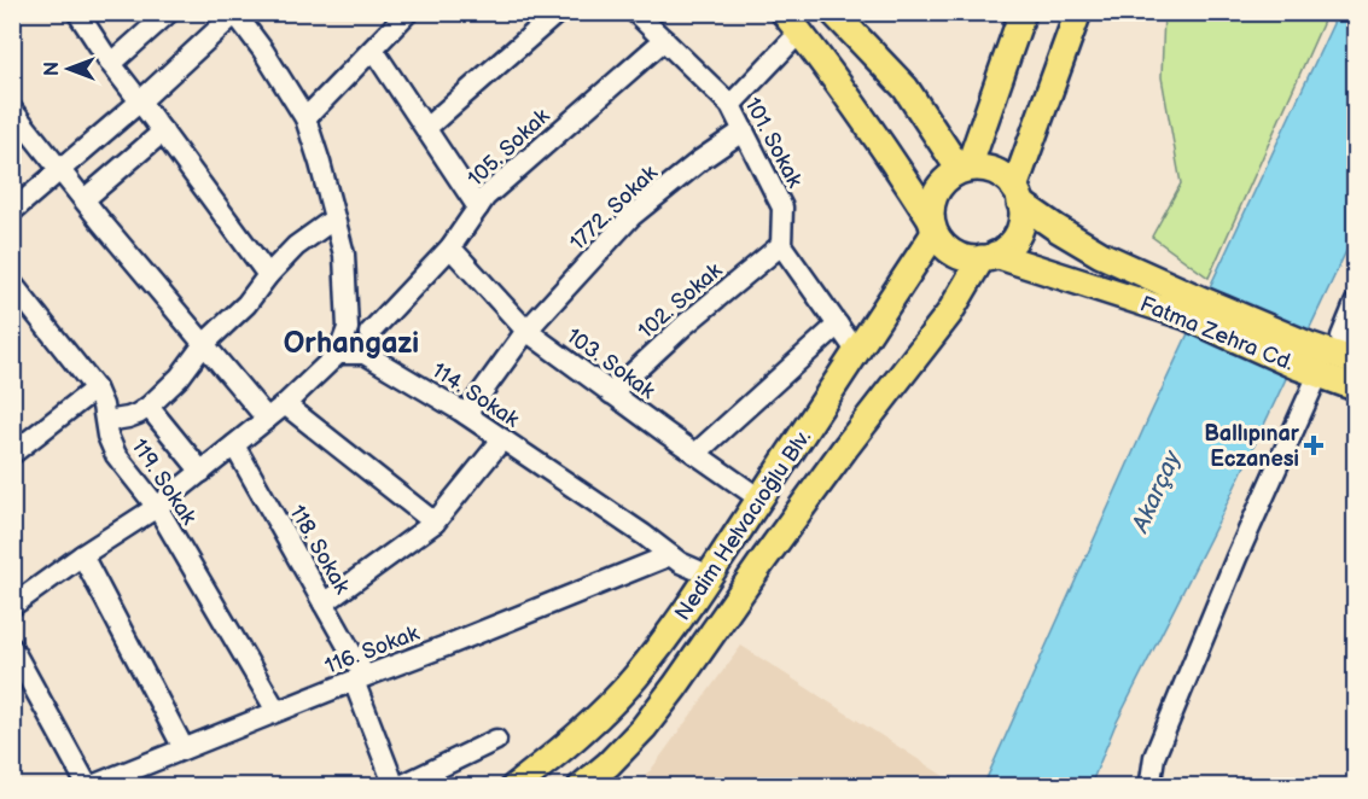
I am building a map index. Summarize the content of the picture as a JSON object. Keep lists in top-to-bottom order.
{
  "streets": {
    "main road": ["Fatma Zehra Cd.", "Nedim Helvacıoğlu Blv."],
    "street": [
      "101. Sokak",
      "105. Sokak",
      "1772. Sokak",
      "102. Sokak",
      "103. Sokak",
      "114. Sokak",
      "119. Sokak",
      "118. Sokak",
      "116. Sokak"
    ]
  },
  "crossings": [
    ["101. Sokak", "105. Sokak"],
    ["101. Sokak", "1772. Sokak"],
    ["101. Sokak", "102. Sokak"],
    ["105. Sokak", "103. Sokak"],
    ["1772. Sokak", "103. Sokak"],
    ["1772. Sokak", "114. Sokak"],
    ["102. Sokak", "103. Sokak"],
    ["Fatma Zehra Cd.", "Nedim Helvacıoğlu Blv."],
    ["103. Sokak", "Nedim Helvacıoğlu Blv."],
    ["114. Sokak", "Nedim Helvacıoğlu Blv."],
    ["114. Sokak", "116. Sokak"],
    ["119. Sokak", "116. Sokak"],
    ["118. Sokak", "116. Sokak"]
  ],
  "districts": ["Orhangazi"],
  "water": ["Akarçay"],
  "places": {
    "health": ["Ballıpınar Eczanesi"]
  },
  "north": "left"
}
